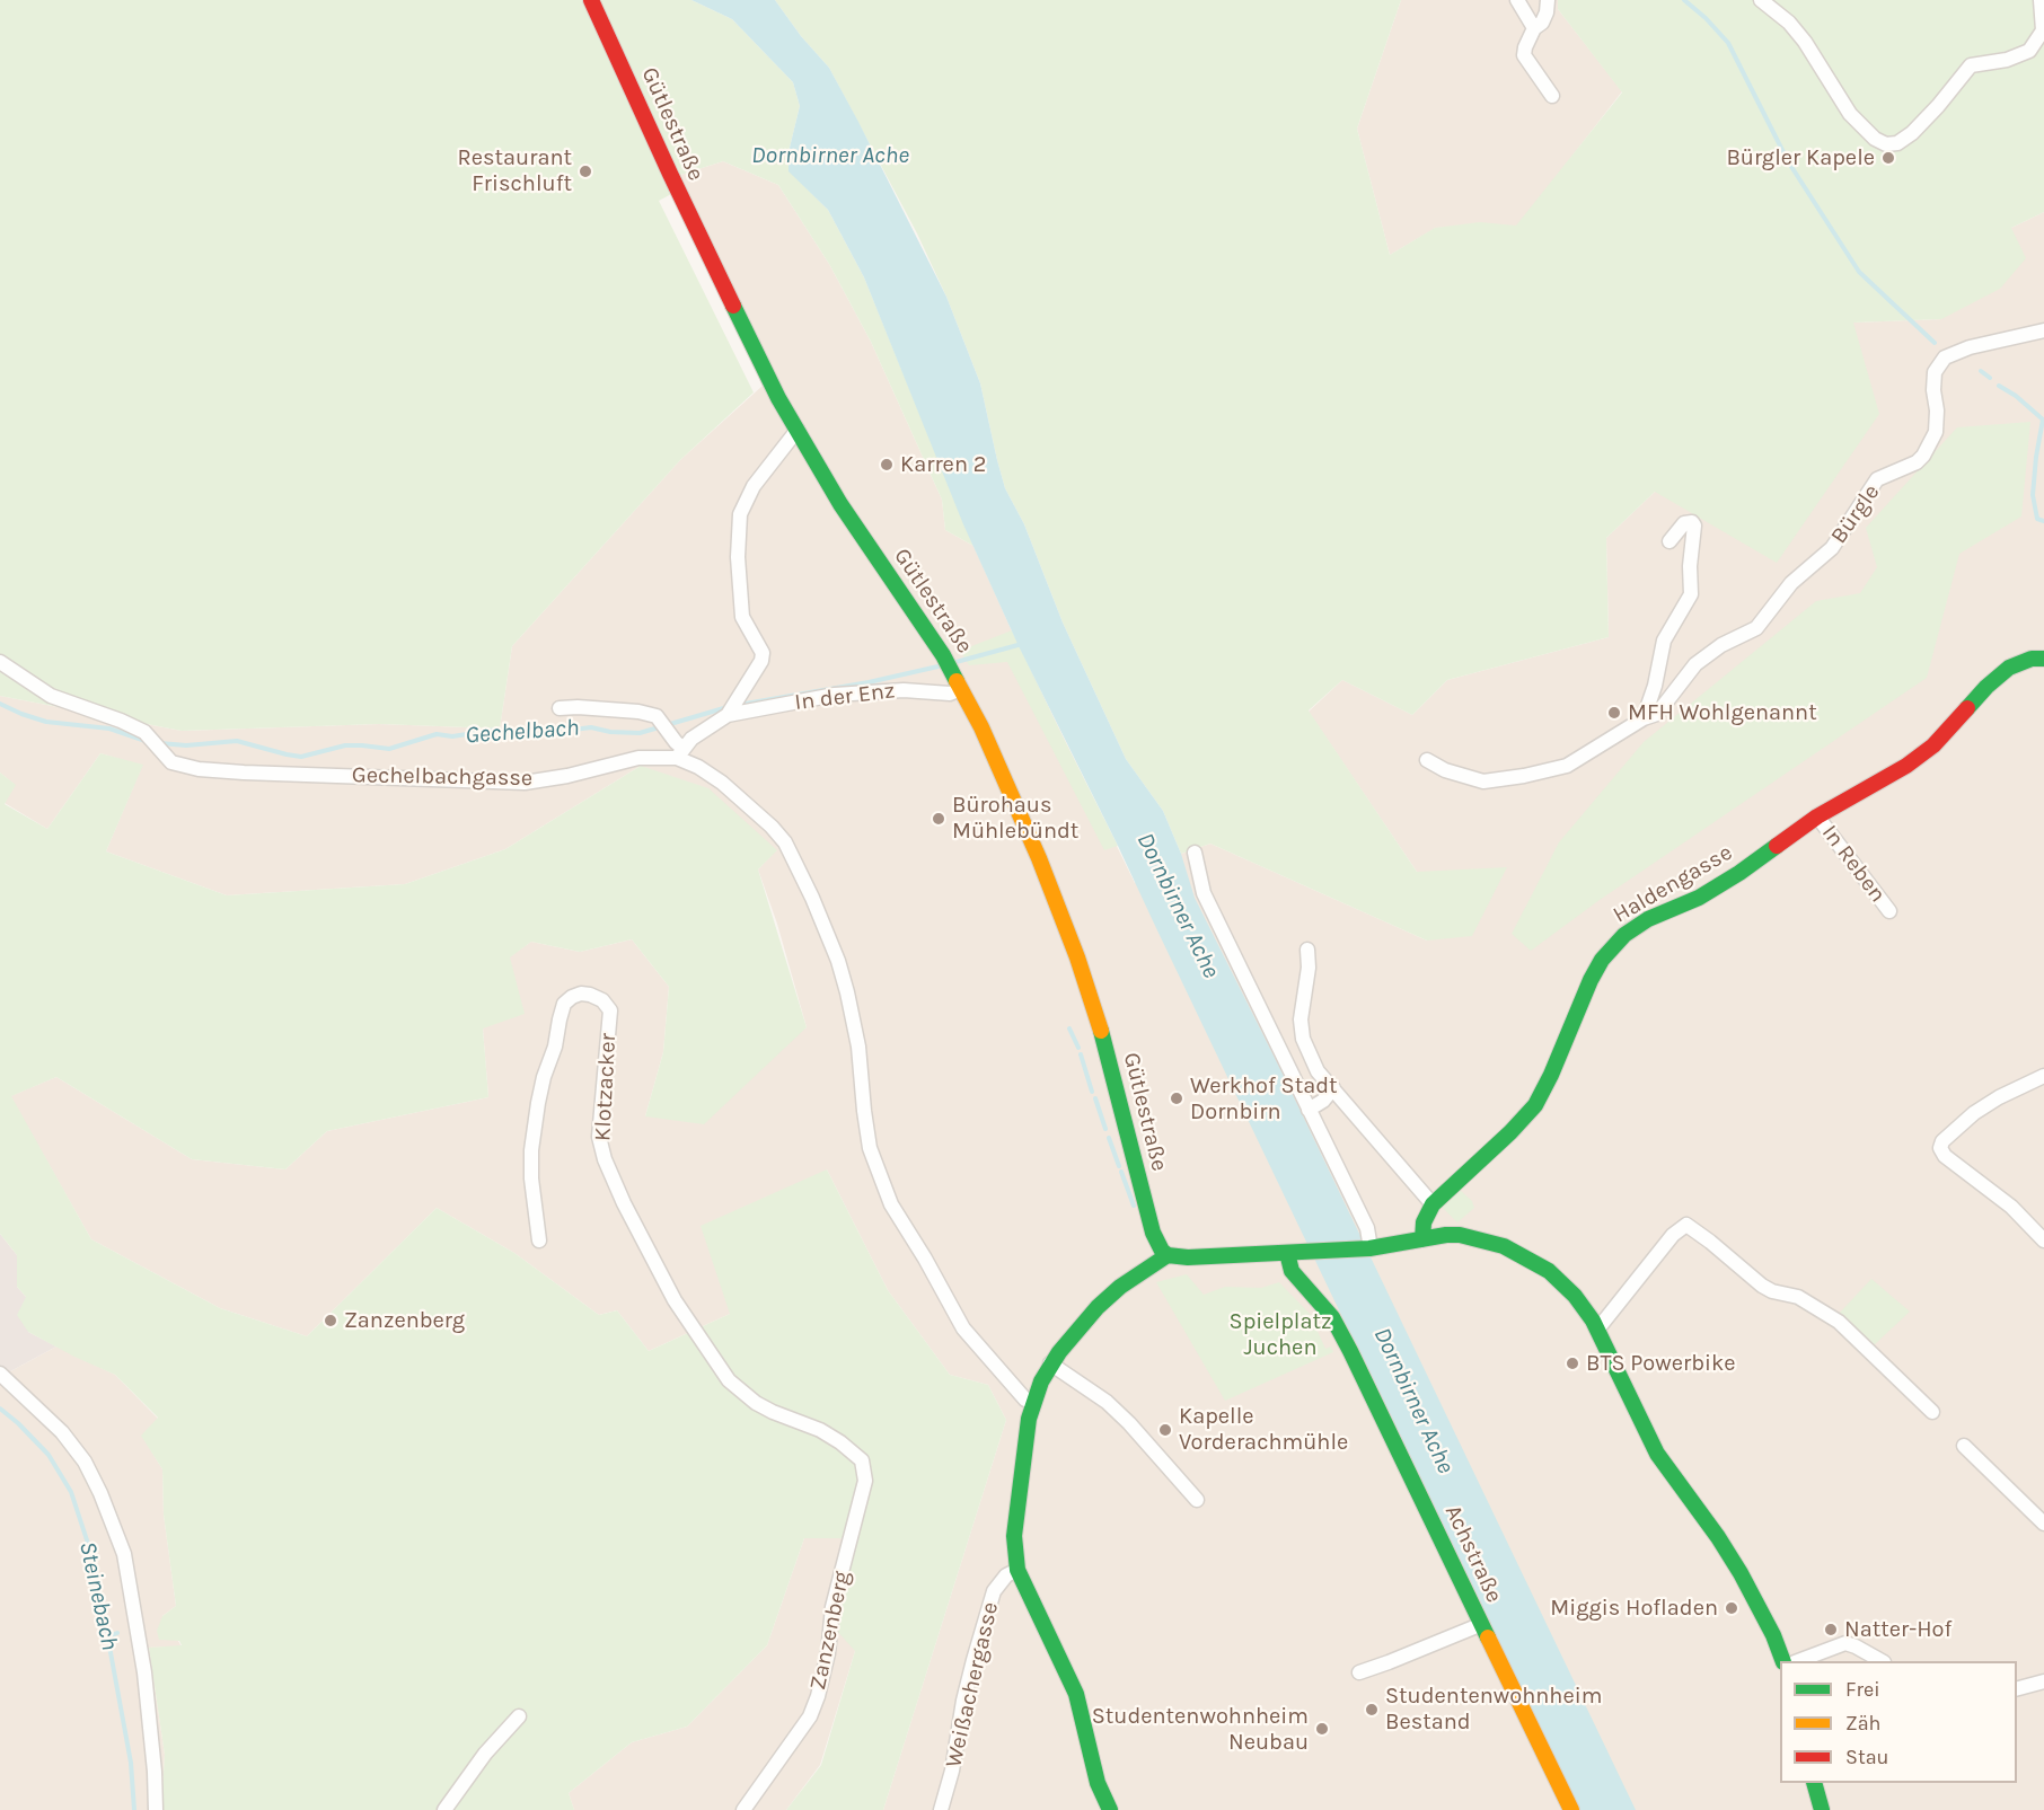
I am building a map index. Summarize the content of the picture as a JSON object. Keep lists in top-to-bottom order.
{
  "streets": {
    "street": [
      "Gütlestraße",
      "Bürgle",
      "In der Enz",
      "Gechelbachgasse",
      "In Reben",
      "Haldengasse",
      "Klotzacker",
      "Achstraße",
      "Zanzenberg",
      "Weißachergasse"
    ]
  },
  "crossings": [
    ["Gütlestraße", "In der Enz"],
    ["In der Enz", "Gechelbachgasse"],
    ["In Reben", "Haldengasse"],
    ["Klotzacker", "Zanzenberg"]
  ],
  "water": ["Dornbirner Ache", "Gechelbach", "Steinebach"],
  "parks": ["Spielplatz Juchen"],
  "places": [
    "Bürgler Kapele",
    "Restaurant Frischluft",
    "Karren 2",
    "MFH Wohlgenannt",
    "Bürohaus Mühlebündt",
    "Werkhof Stadt Dornbirn",
    "Zanzenberg",
    "BTS Powerbike",
    "Kapelle Vorderachmühle",
    "Miggis Hofladen",
    "Natter-Hof",
    "Studentenwohnheim Bestand",
    "Studentenwohnheim Neubau"
  ],
  "legend": ["Frei", "Zäh", "Stau"]
}
